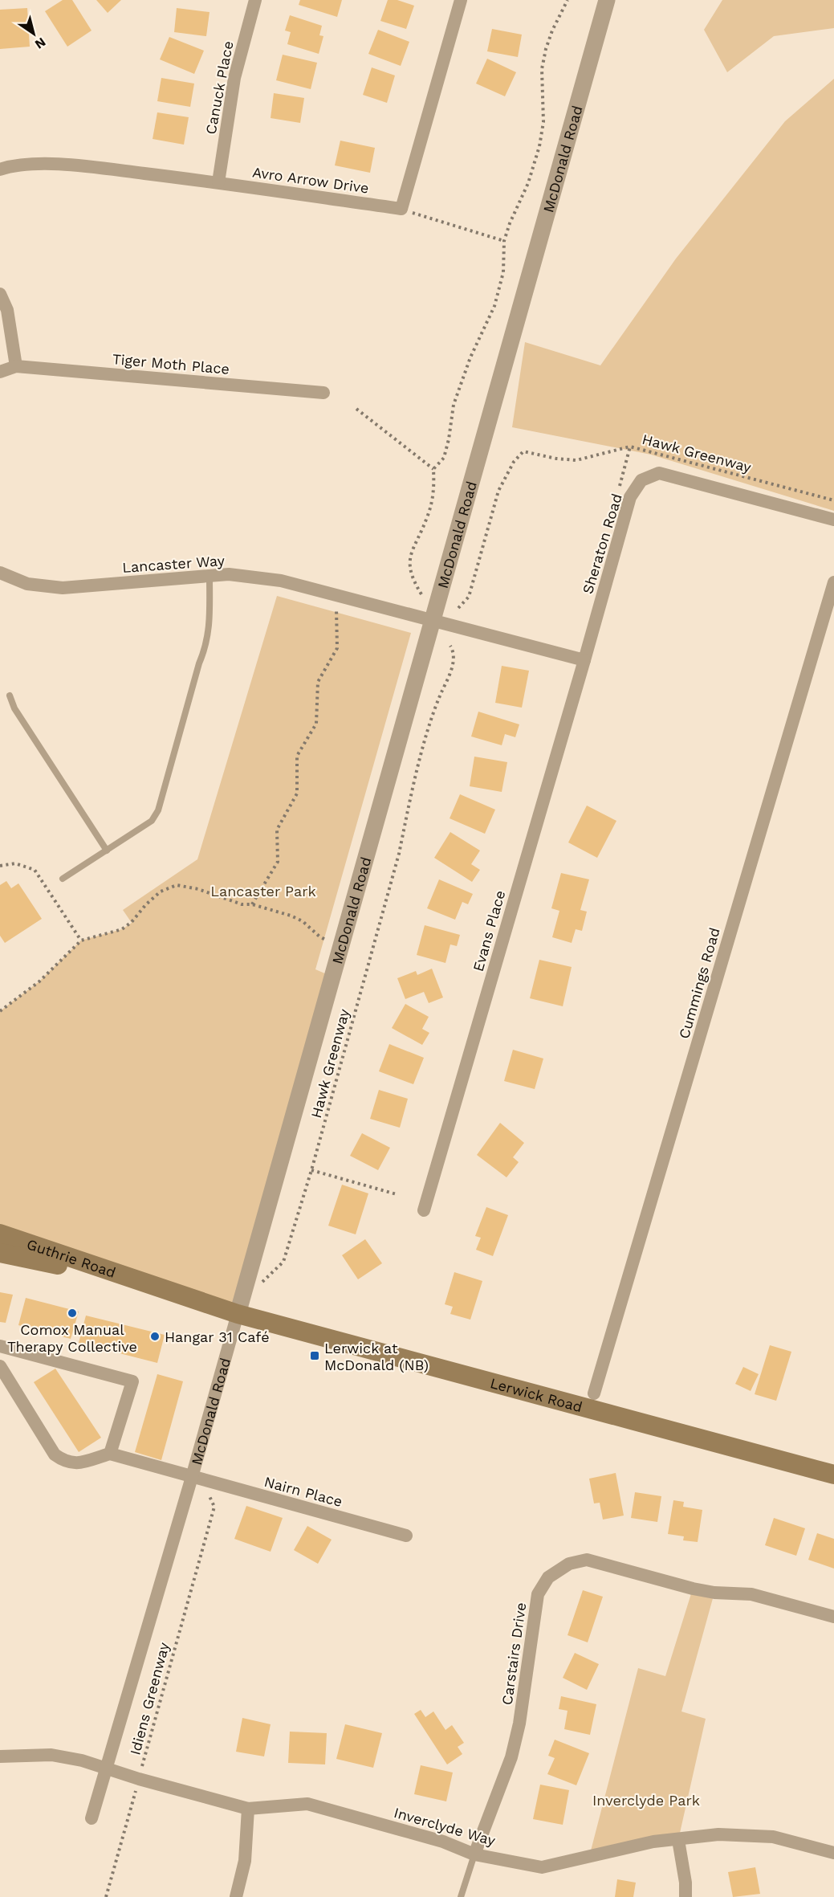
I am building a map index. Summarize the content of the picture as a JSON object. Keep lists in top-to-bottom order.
{
  "streets": {
    "main road": ["Guthrie Road", "Lerwick Road"],
    "street": [
      "Canuck Place",
      "McDonald Road",
      "Avro Arrow Drive",
      "Tiger Moth Place",
      "Sheraton Road",
      "Lancaster Way",
      "Evans Place",
      "Cummings Road",
      "Nairn Place",
      "Carstairs Drive",
      "Inverclyde Way"
    ],
    "path": ["Hawk Greenway", "Idiens Greenway"]
  },
  "crossings": [
    ["Canuck Place", "Avro Arrow Drive"],
    ["McDonald Road", "Lancaster Way"],
    ["McDonald Road", "Guthrie Road"],
    ["McDonald Road", "Lerwick Road"],
    ["McDonald Road", "Nairn Place"],
    ["McDonald Road", "Inverclyde Way"],
    ["Sheraton Road", "Evans Place"],
    ["Guthrie Road", "Lerwick Road"],
    ["Carstairs Drive", "Inverclyde Way"],
    ["Idiens Greenway", "Inverclyde Way"]
  ],
  "parks": ["Lancaster Park", "Inverclyde Park"],
  "places": {
    "other": ["Comox Manual Therapy Collective", "Hangar 31 Café"],
    "transit": ["Lerwick at McDonald (NB)"]
  },
  "north": "bottom right"
}
